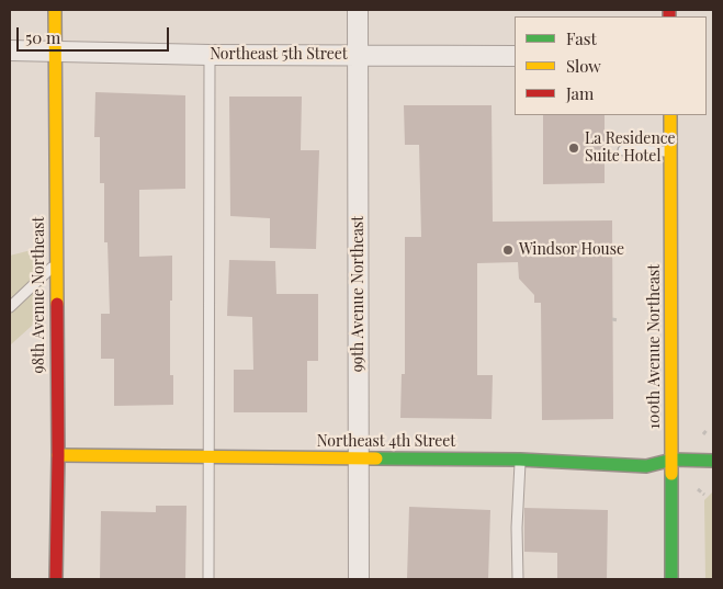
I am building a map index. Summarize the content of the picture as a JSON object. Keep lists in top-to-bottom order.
{
  "streets": {
    "street": [
      "Northeast 5th Street",
      "99th Avenue Northeast",
      "98th Avenue Northeast",
      "100th Avenue Northeast",
      "Northeast 4th Street"
    ]
  },
  "crossings": [
    ["Northeast 5th Street", "99th Avenue Northeast"],
    ["Northeast 5th Street", "98th Avenue Northeast"],
    ["99th Avenue Northeast", "Northeast 4th Street"],
    ["98th Avenue Northeast", "Northeast 4th Street"],
    ["100th Avenue Northeast", "Northeast 4th Street"]
  ],
  "places": ["La Residence Suite Hotel", "Windsor House"],
  "legend": ["Fast", "Slow", "Jam"],
  "scale_bar": "50 m"
}
